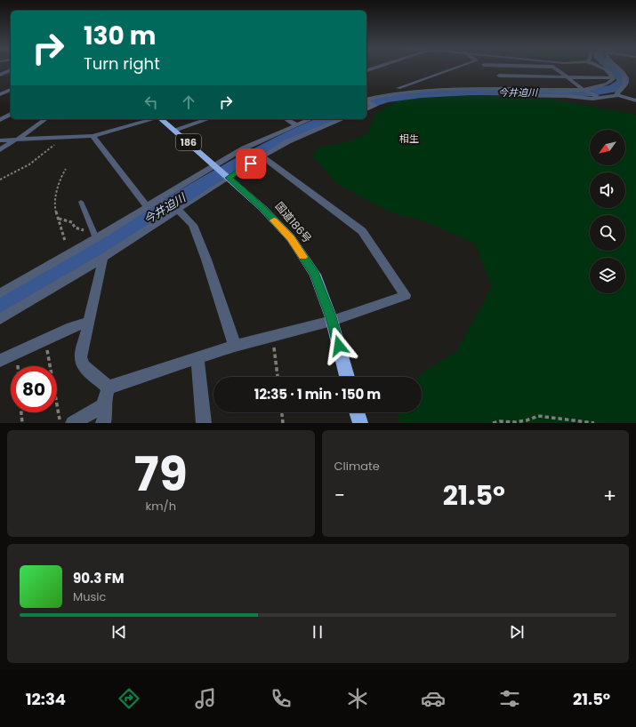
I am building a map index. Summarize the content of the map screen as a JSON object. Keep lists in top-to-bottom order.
{
  "streets": {
    "highway": ["186", "国道186号"]
  },
  "districts": ["相生"],
  "water": ["今井迫川"],
  "north": "bottom left",
  "page": {
    "turn": ["130 m", "Turn right"],
    "limit": "80",
    "trip": "12:35 · 1 min · 150 m",
    "tile": [
      ["79", "km/h"],
      "Climate"
    ],
    "heat": ["−", "21.5°", "+"],
    "song": ["90.3 FM", "Music"],
    "tabs": ["12:34", "21.5°"]
  }
}
